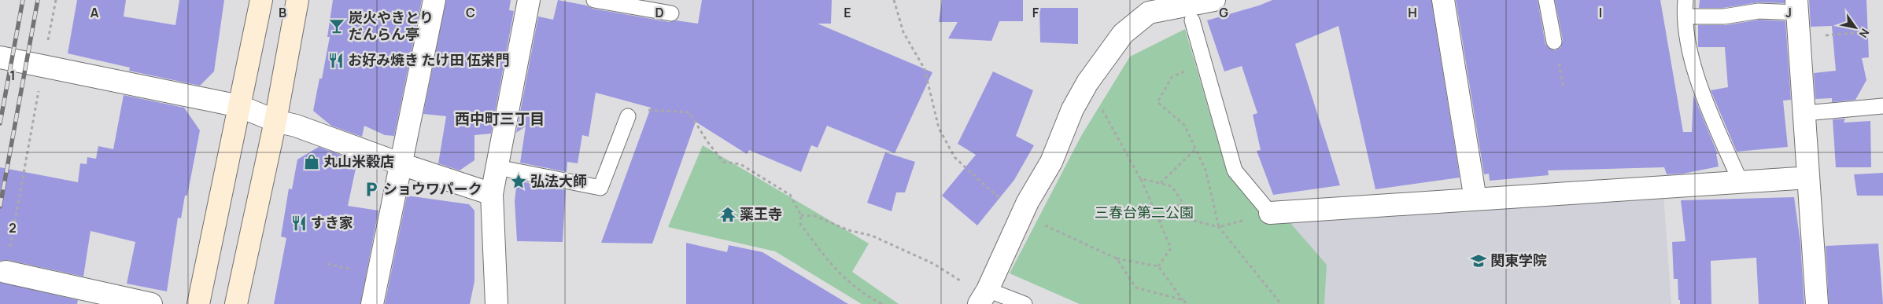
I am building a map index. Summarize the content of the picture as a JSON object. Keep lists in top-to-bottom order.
{
  "districts": ["西中町三丁目"],
  "parks": ["三春台第二公園"],
  "places": {
    "bar": ["炭火やきとり だんらん亭"],
    "restaurant": ["お好み焼き たけ田 伍栄門", "すき家"],
    "shop": ["丸山米穀店"],
    "place": ["弘法大師"],
    "parking": ["ショウワパーク"],
    "temple": ["薬王寺"],
    "school or university": ["関東学院"]
  },
  "north": "bottom right",
  "grid": {
    "columns": [
      "A",
      "B",
      "C",
      "D",
      "E",
      "F",
      "G",
      "H",
      "I",
      "J"
    ],
    "rows": ["1", "2"]
  }
}
